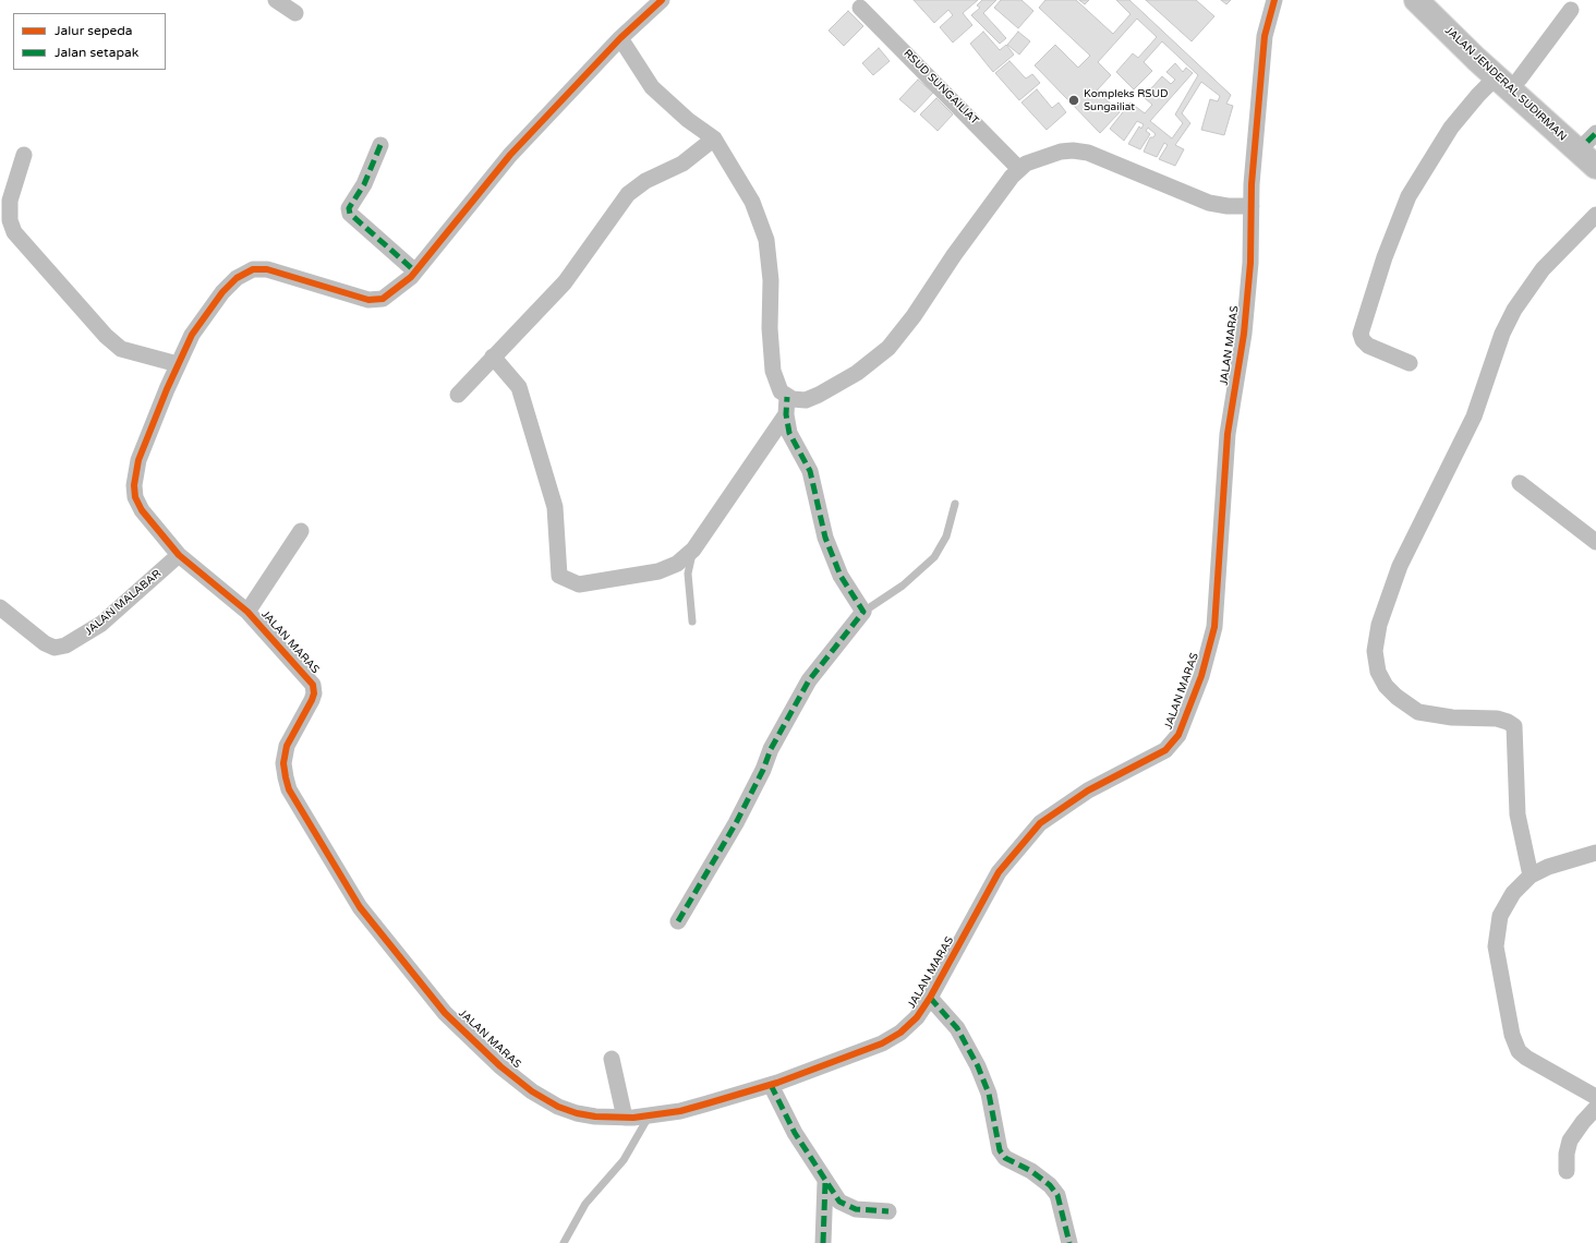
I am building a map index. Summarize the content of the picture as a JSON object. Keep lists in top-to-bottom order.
{
  "streets": {
    "highway": ["JALAN JENDERAL SUDIRMAN"],
    "street": ["RSUD SUNGAILIAT", "JALAN MARAS", "JALAN MALABAR"]
  },
  "crossings": [
    ["JALAN MARAS", "JALAN MALABAR"]
  ],
  "places": ["Kompleks RSUD Sungailiat"],
  "legend": ["Jalur sepeda", "Jalan setapak"]
}
